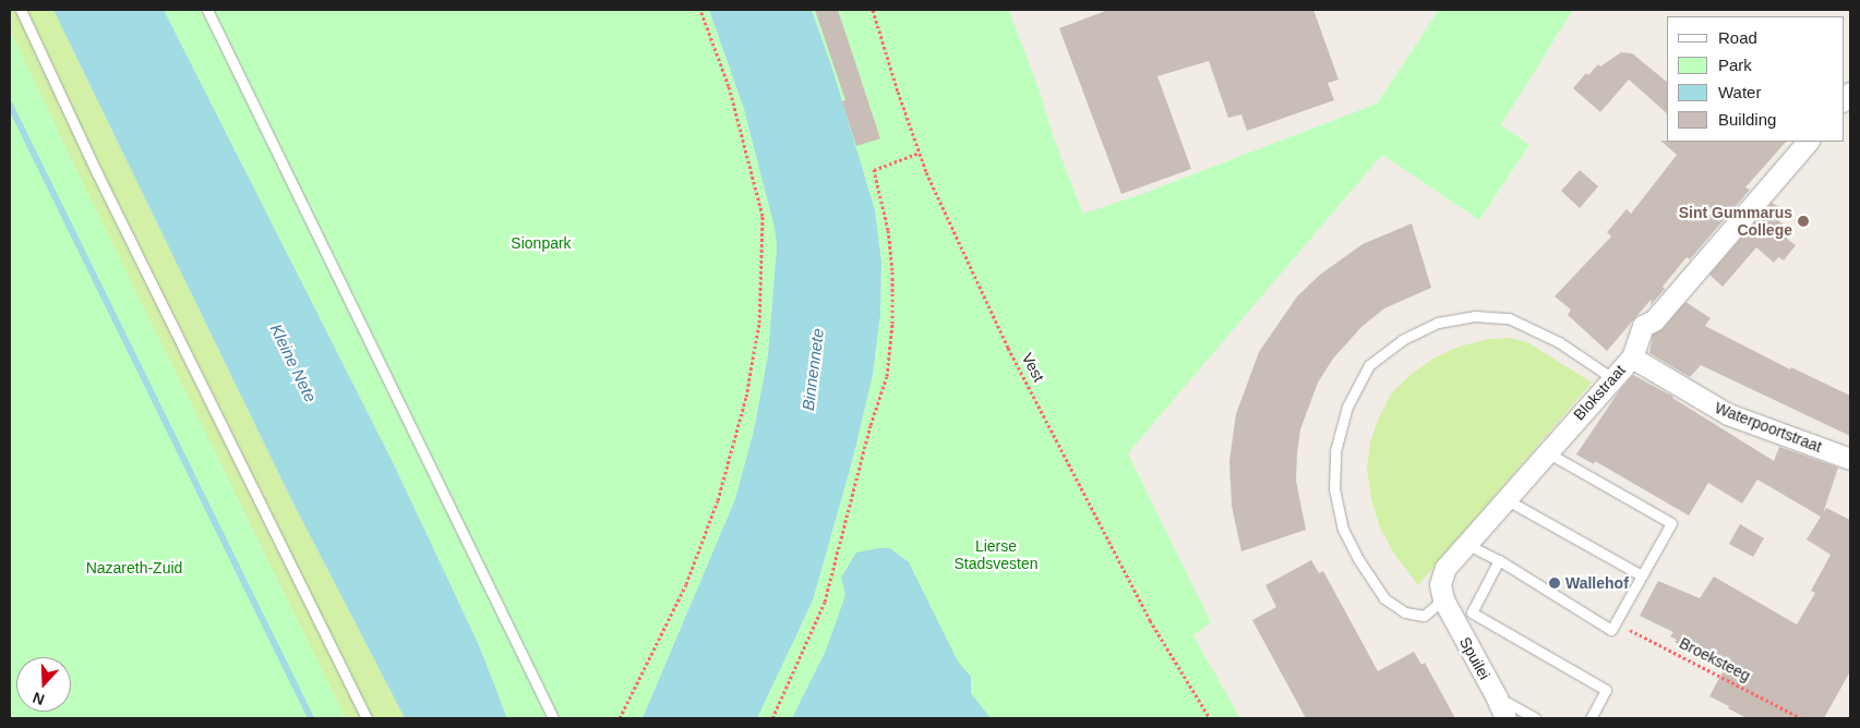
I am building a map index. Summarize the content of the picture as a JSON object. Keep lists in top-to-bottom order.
{
  "streets": {
    "street": ["Blokstraat", "Waterpoortstraat", "Spuilei"],
    "path": ["Vest", "Broeksteeg"]
  },
  "crossings": [
    ["Blokstraat", "Waterpoortstraat"],
    ["Blokstraat", "Spuilei"]
  ],
  "water": ["Kleine Nete", "Binnennete"],
  "parks": ["Sionpark", "Lierse Stadsvesten", "Nazareth-Zuid"],
  "places": ["Sint Gummarus College", "Wallehof"],
  "legend": [
    "Road",
    "Park",
    "Water",
    "Building"
  ],
  "north": "bottom"
}
